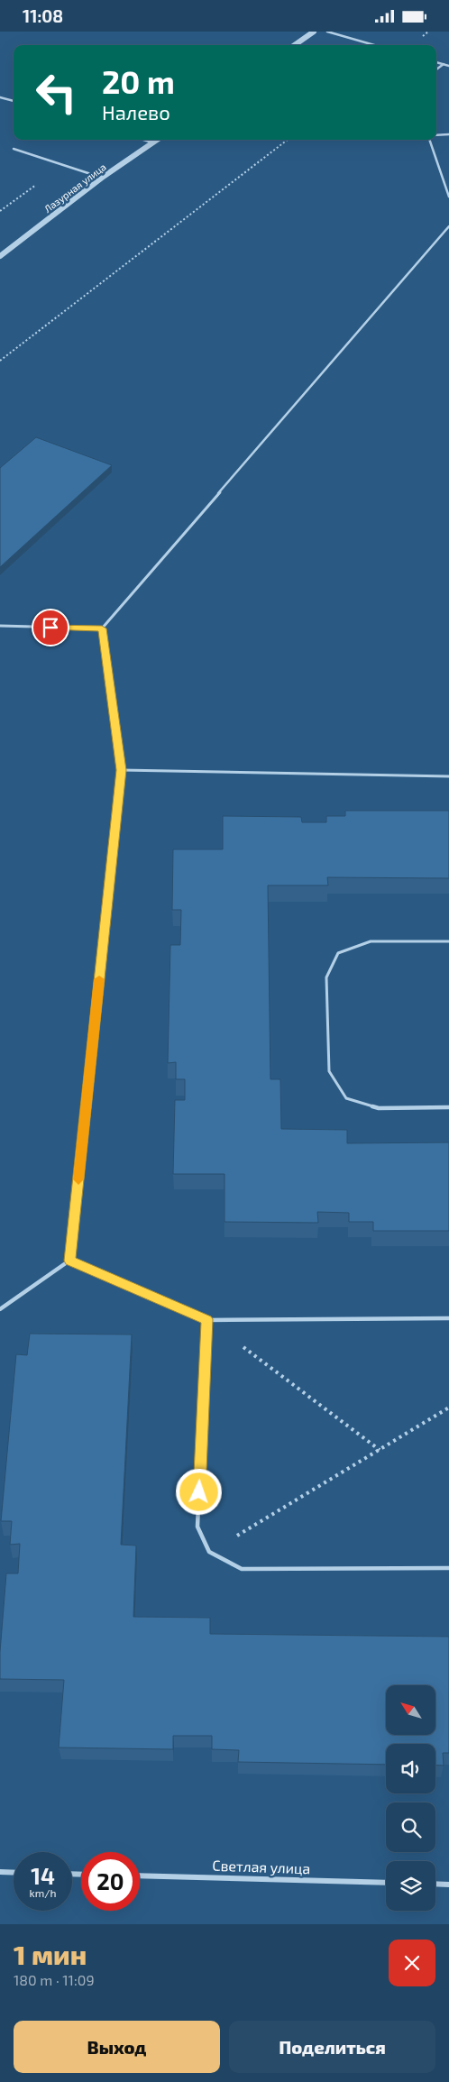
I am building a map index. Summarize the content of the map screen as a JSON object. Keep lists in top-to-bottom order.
{
  "streets": {
    "street": ["Лазурная улица", "Светлая улица"]
  },
  "north": "top left",
  "page": {
    "status": "11:08",
    "turn": ["20 m", "Налево"],
    "speed": "14 km/h",
    "limit": "20",
    "heading": ["1 мин", "180 m · 11:09"],
    "buttons": ["Выход", "Поделиться"]
  }
}
